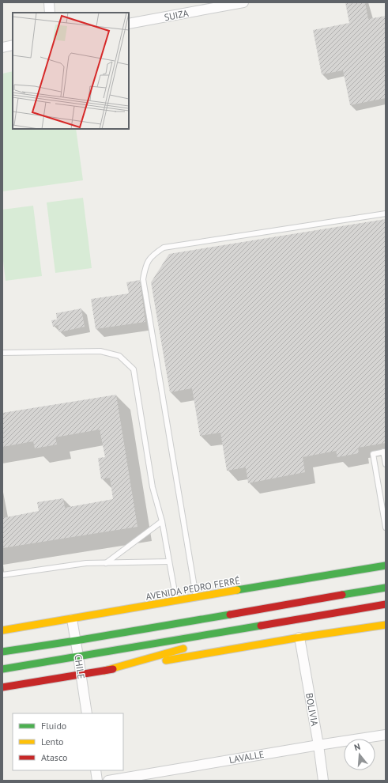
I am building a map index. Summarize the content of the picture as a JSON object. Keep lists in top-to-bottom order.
{
  "streets": {
    "main road": ["AVENIDA PEDRO FERRÉ"],
    "street": [
      "SUIZA",
      "CHILE",
      "BOLIVIA",
      "LAVALLE"
    ]
  },
  "crossings": [
    ["AVENIDA PEDRO FERRÉ", "CHILE"],
    ["BOLIVIA", "LAVALLE"]
  ],
  "legend": ["Fluido", "Lento", "Atasco"],
  "north": "top"
}
